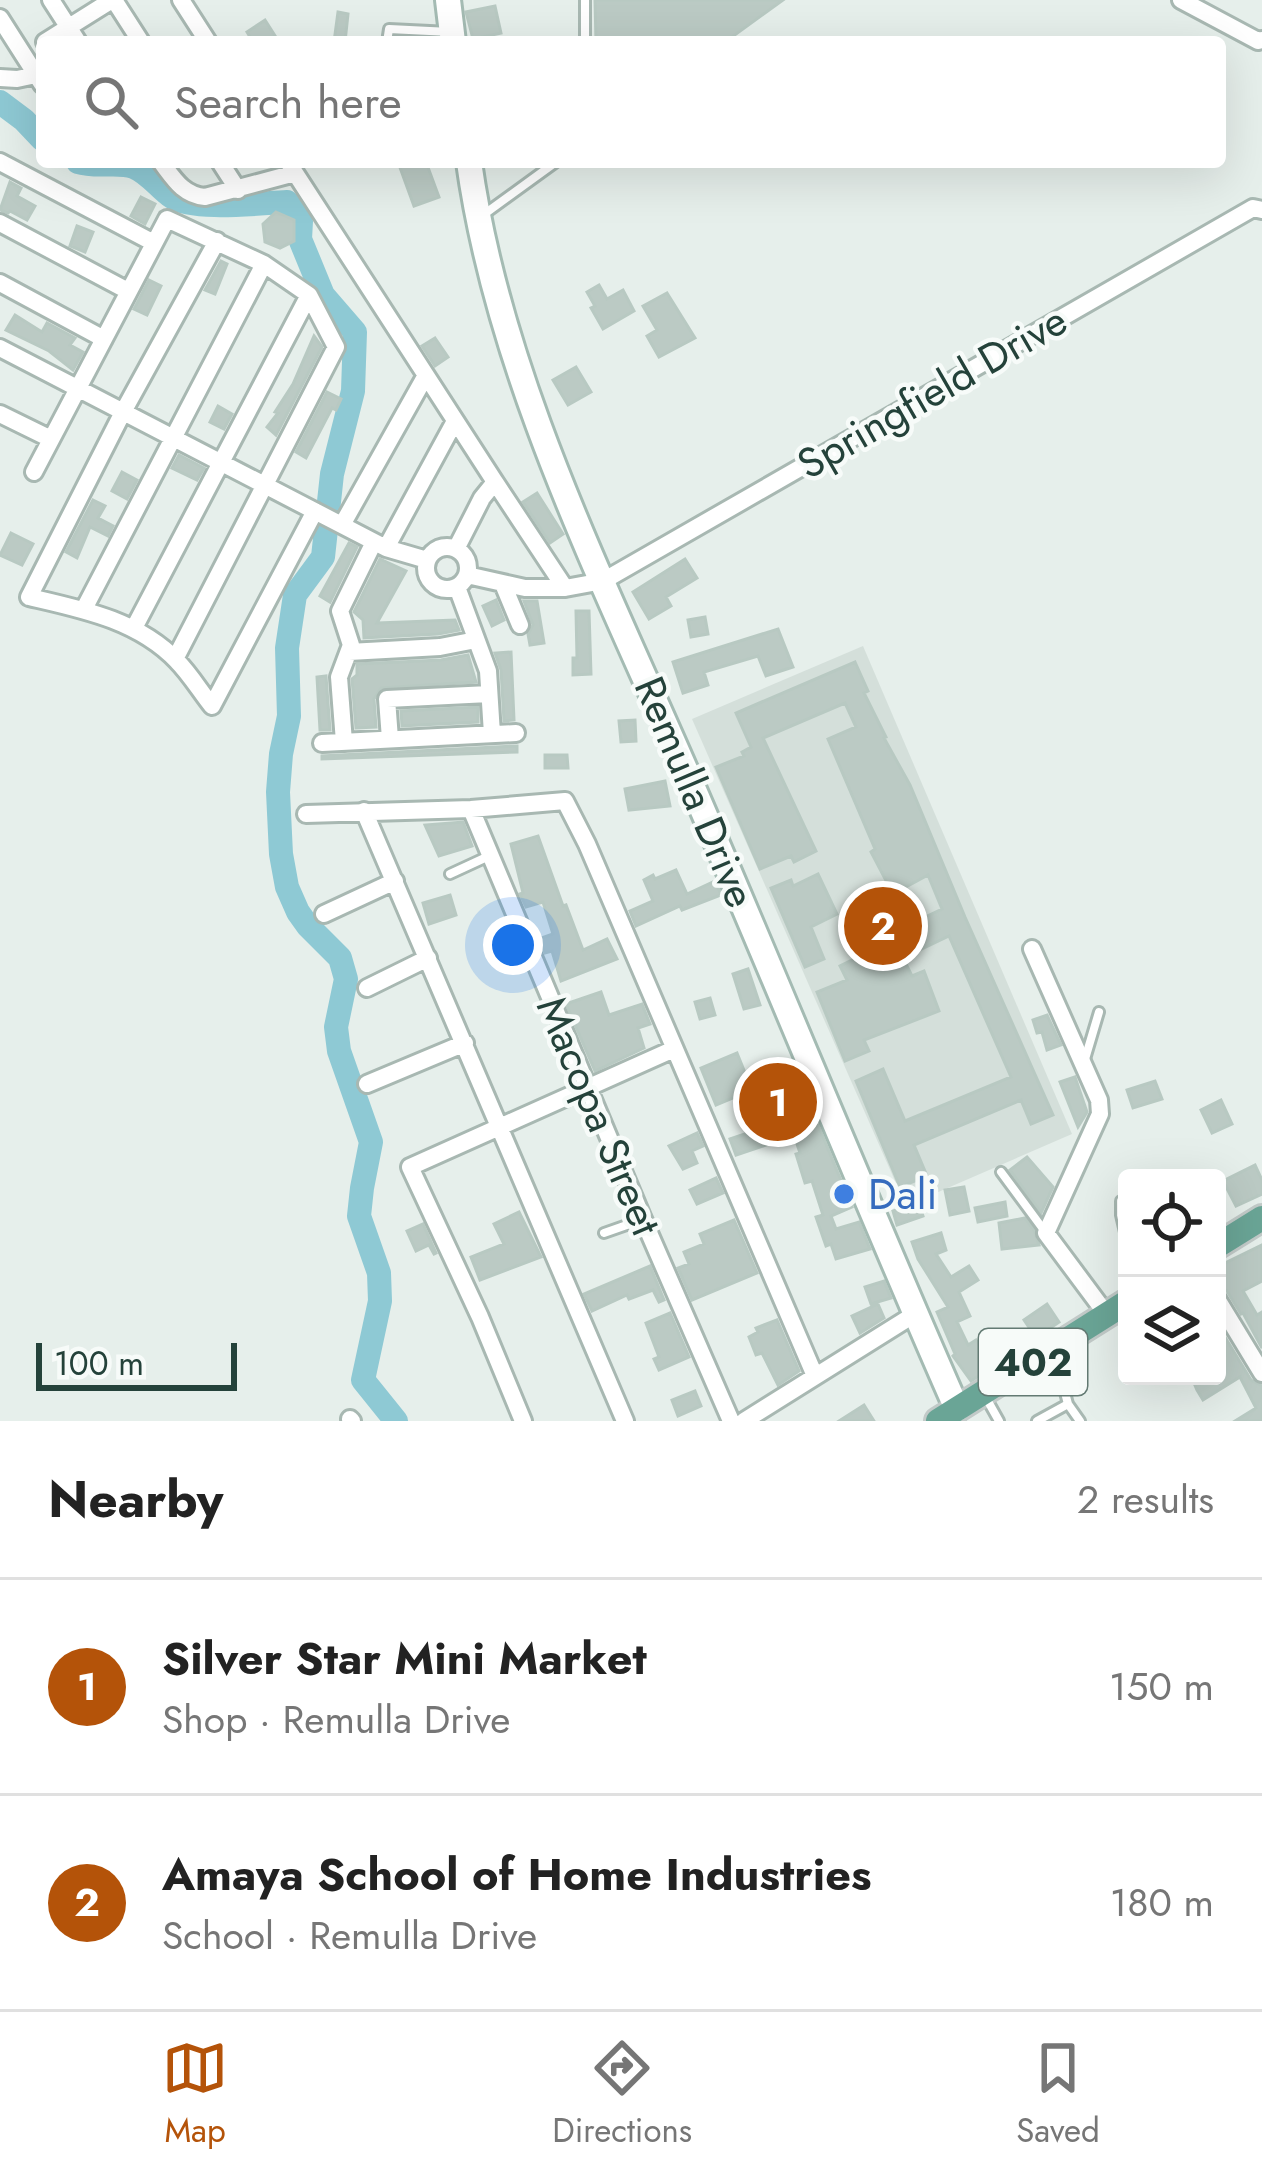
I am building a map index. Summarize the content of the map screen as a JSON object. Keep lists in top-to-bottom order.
{
  "streets": {
    "main road": ["Remulla Drive", "402"],
    "street": ["Springfield Drive", "Macopa Street"]
  },
  "crossings": [
    ["Springfield Drive", "Remulla Drive"],
    ["Remulla Drive", "402"]
  ],
  "places": ["Dali"],
  "scale_bar": "100 m",
  "page": {
    "search": "Search here",
    "pins": ["2", "1"],
    "scale": "100 m",
    "heading": ["Nearby", "2 results"],
    "list": [
      {
        "mark": "1",
        "name": "Silver Star Mini Market",
        "note": "Shop · Remulla Drive",
        "value": "150 m"
      },
      {
        "mark": "2",
        "name": "Amaya School of Home Industries",
        "note": "School · Remulla Drive",
        "value": "180 m"
      }
    ],
    "nav": ["Map", "Directions", "Saved"]
  }
}
